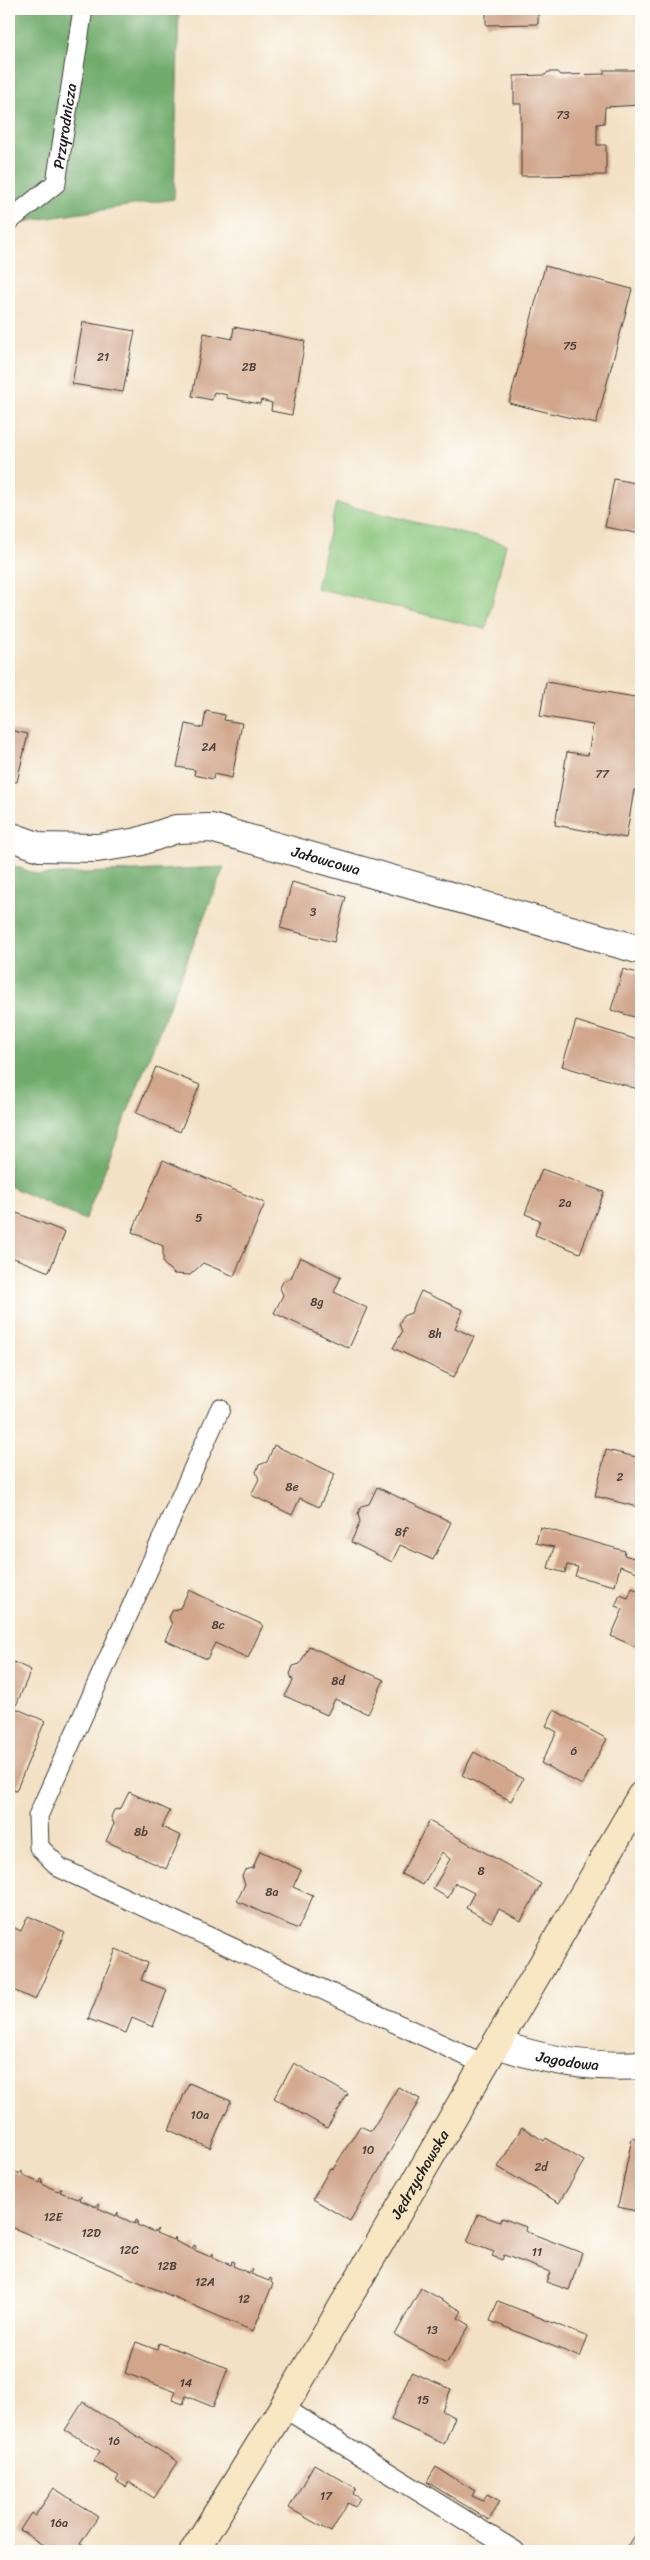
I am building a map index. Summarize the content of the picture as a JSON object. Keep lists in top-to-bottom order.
{
  "streets": {
    "main road": ["Jędrzychowska"],
    "street": ["Jałowcowa", "Jagodowa"],
    "lane": ["Przyrodnicza"]
  },
  "crossings": [
    ["Jagodowa", "Jędrzychowska"]
  ],
  "house_numbers": [
    "73",
    "75",
    "21",
    "2B",
    "2A",
    "77",
    "3",
    "2a",
    "5",
    "8g",
    "8h",
    "2",
    "8e",
    "8f",
    "8c",
    "8d",
    "6",
    "8b",
    "8",
    "8a",
    "10a",
    "10",
    "2d",
    "12E",
    "12D",
    "12C",
    "11",
    "12B",
    "12A",
    "12",
    "13",
    "14",
    "15",
    "16",
    "17",
    "16a"
  ]
}
